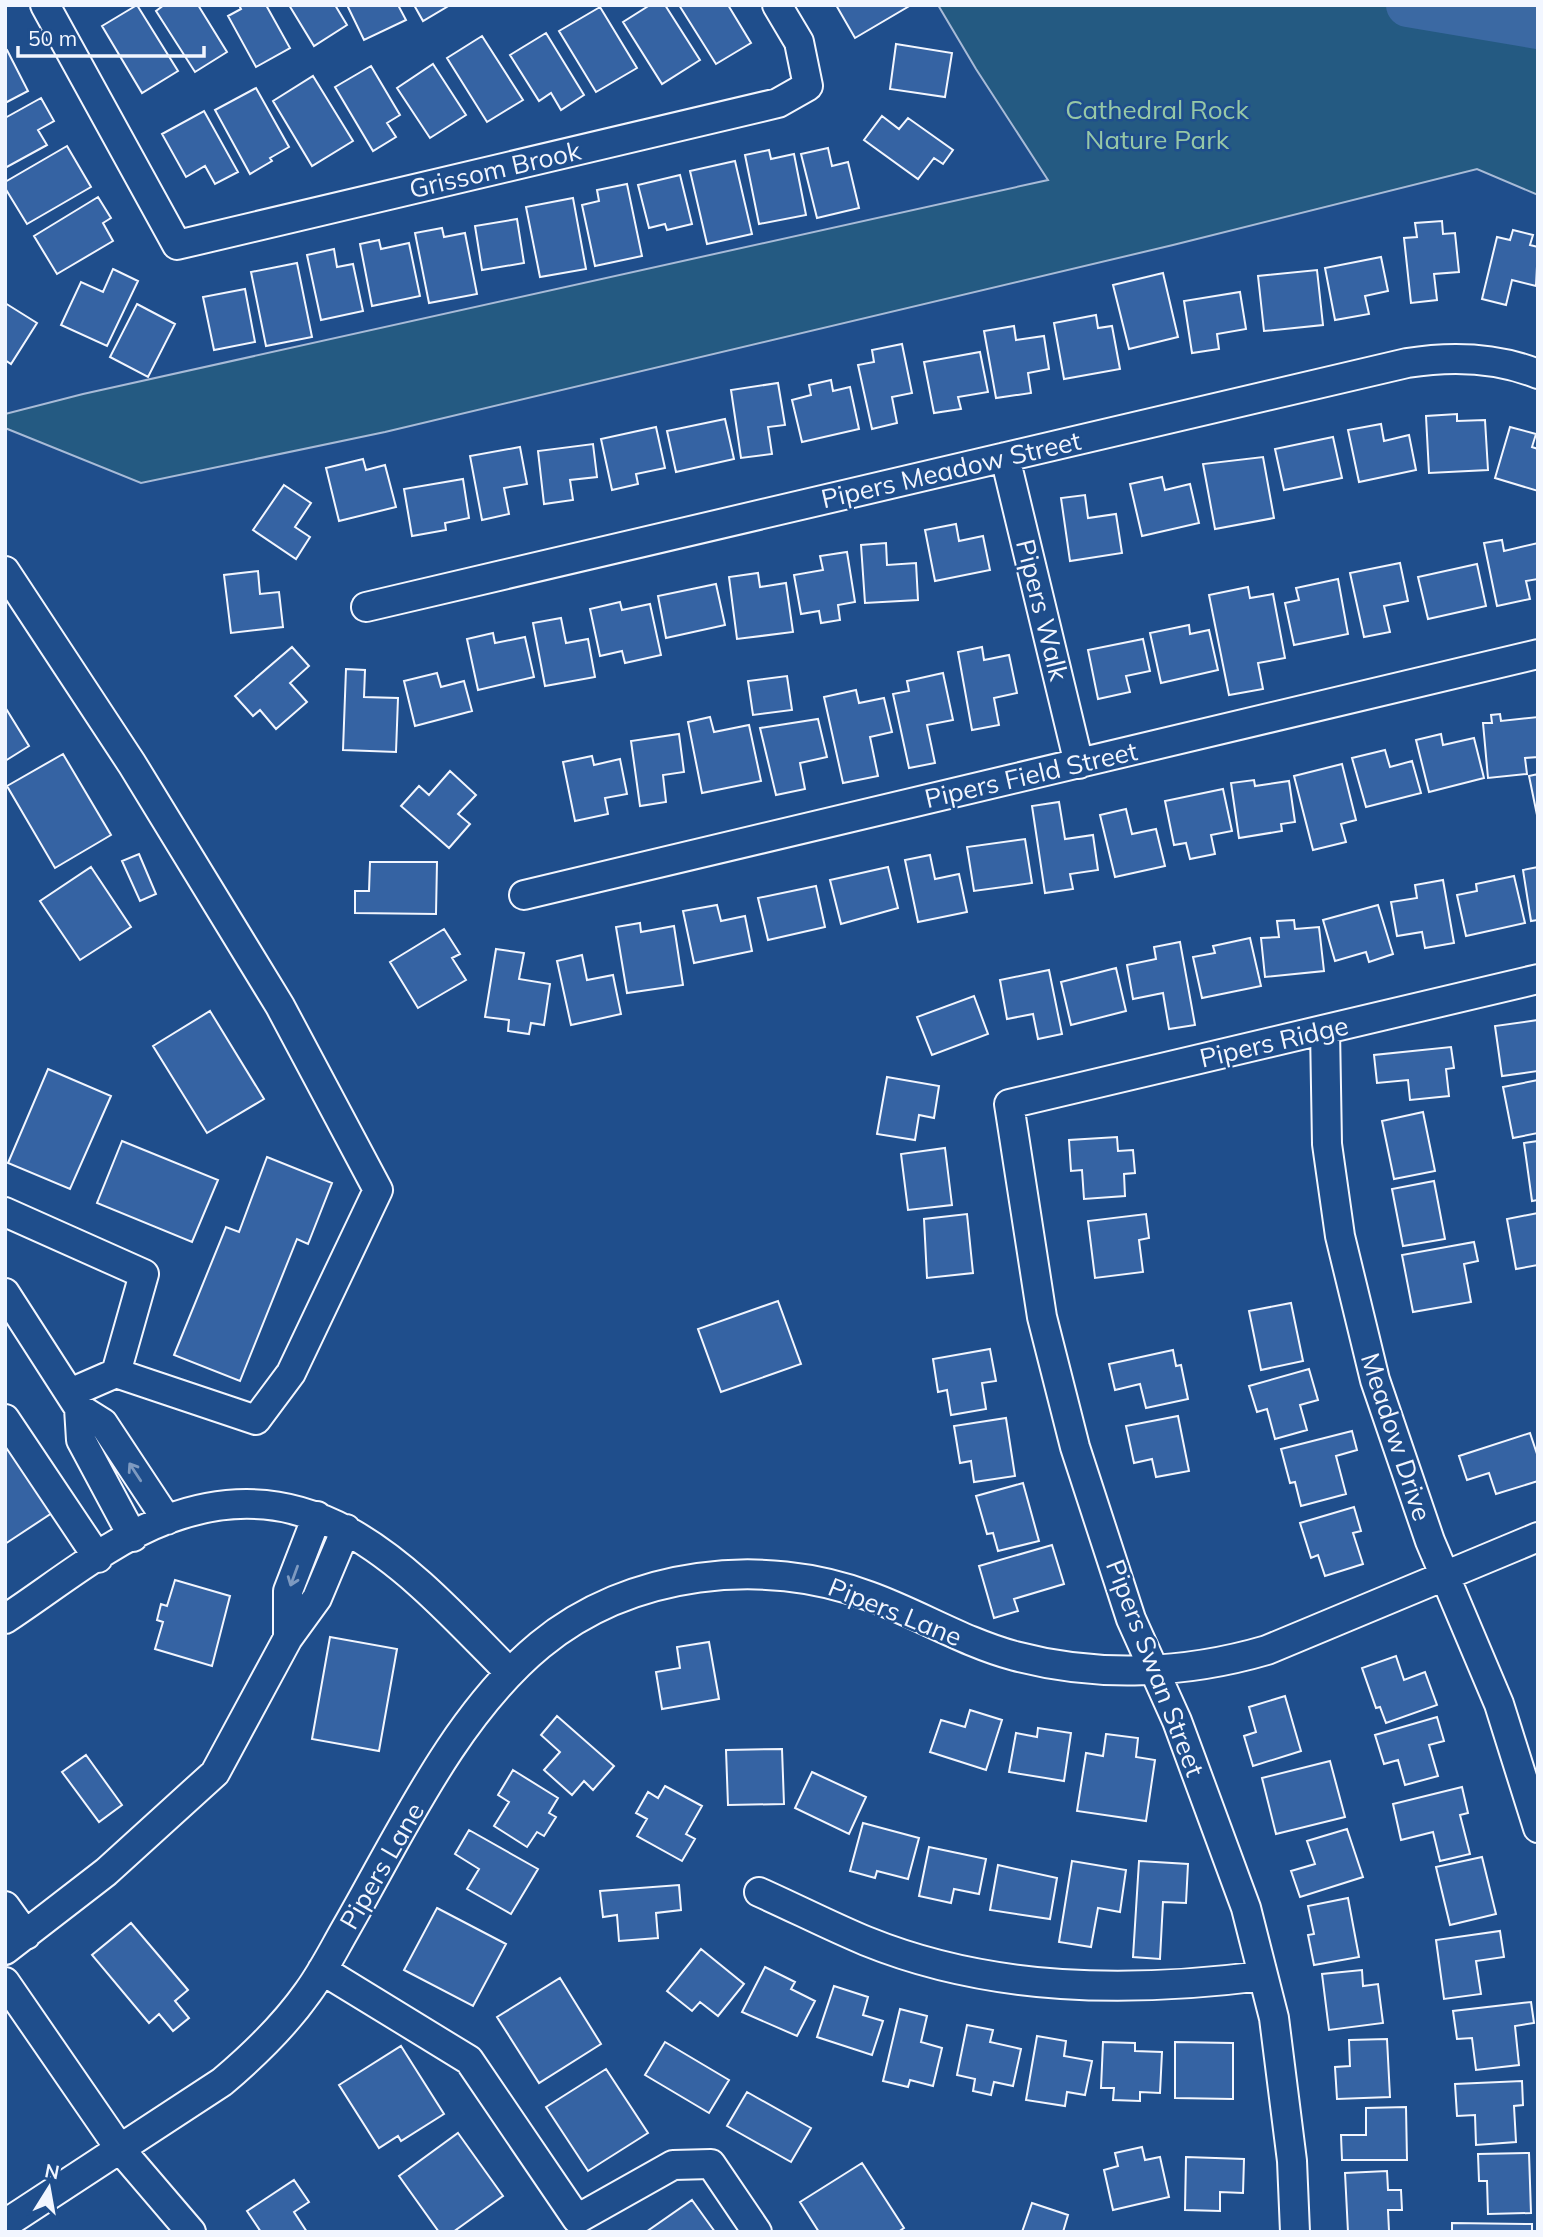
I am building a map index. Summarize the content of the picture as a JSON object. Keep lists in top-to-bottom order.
{
  "streets": {
    "street": [
      "Grissom Brook",
      "Pipers Meadow Street",
      "Pipers Walk",
      "Pipers Field Street",
      "Pipers Ridge",
      "Meadow Drive",
      "Pipers Lane",
      "Pipers Swan Street"
    ]
  },
  "crossings": [
    ["Pipers Meadow Street", "Pipers Walk"],
    ["Pipers Walk", "Pipers Field Street"],
    ["Pipers Ridge", "Meadow Drive"],
    ["Pipers Ridge", "Pipers Swan Street"],
    ["Meadow Drive", "Pipers Lane"],
    ["Pipers Lane", "Pipers Swan Street"]
  ],
  "parks": ["Cathedral Rock Nature Park"],
  "scale_bar": "50 m",
  "north": "top"
}
